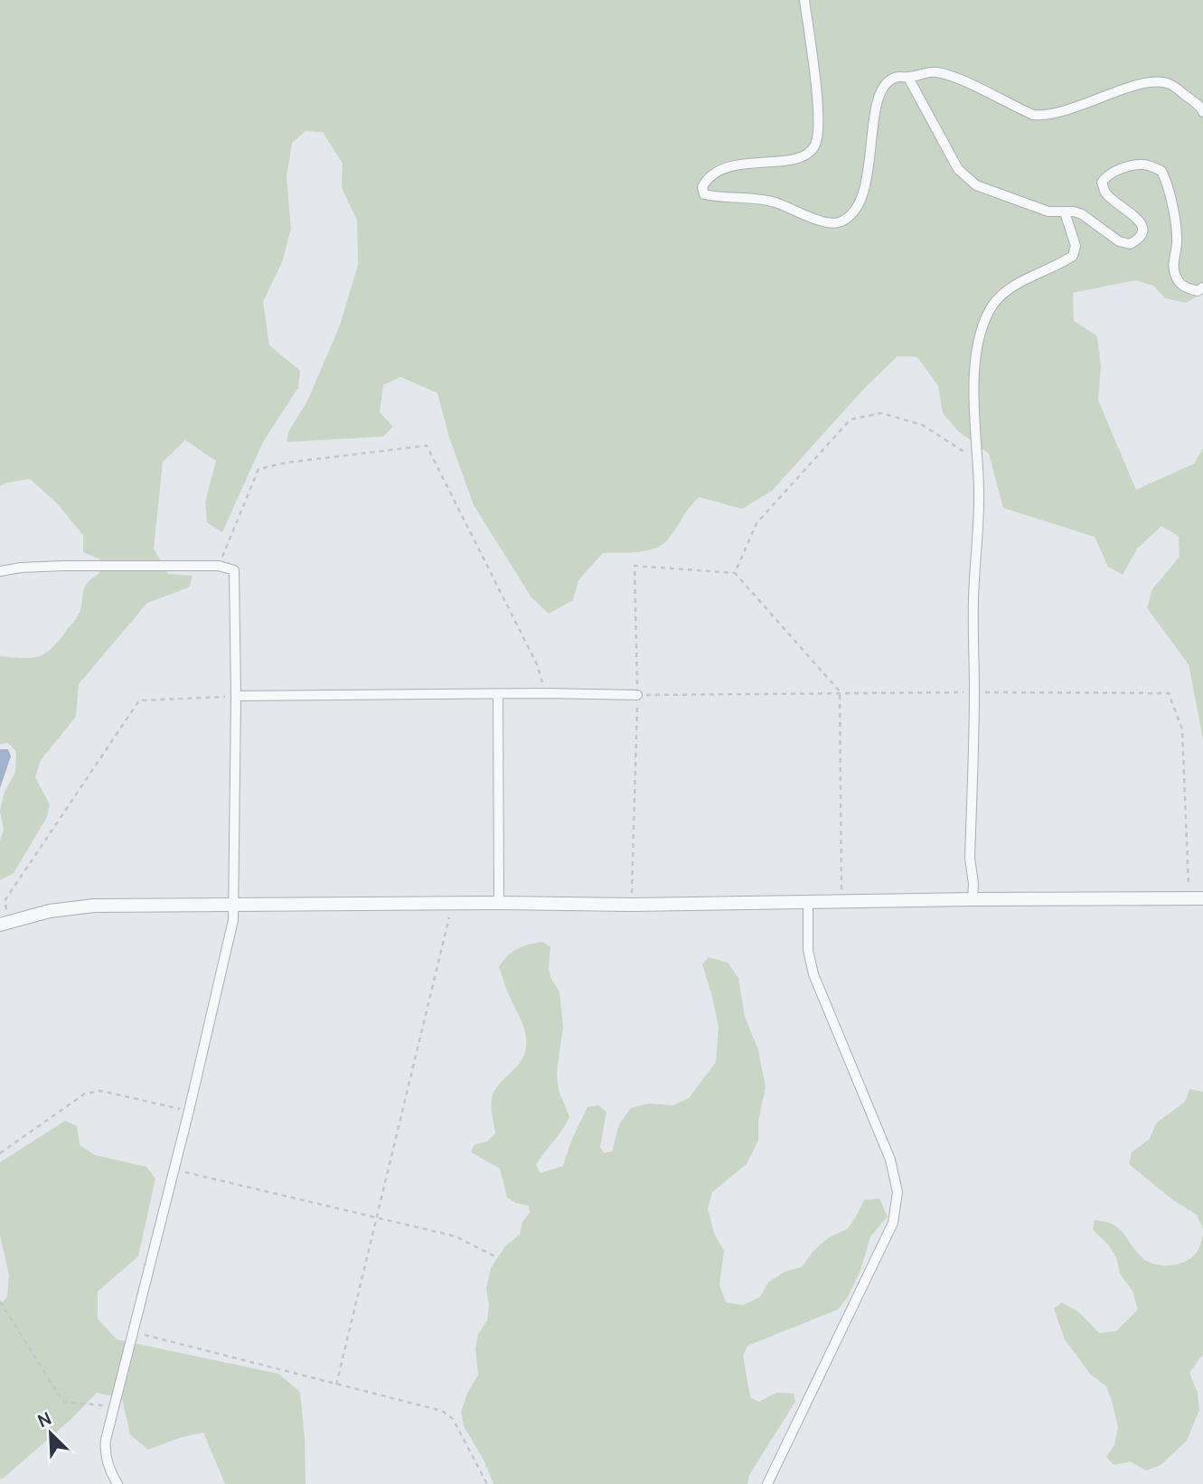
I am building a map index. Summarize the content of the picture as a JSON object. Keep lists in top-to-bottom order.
{
  "north": "top left"
}
